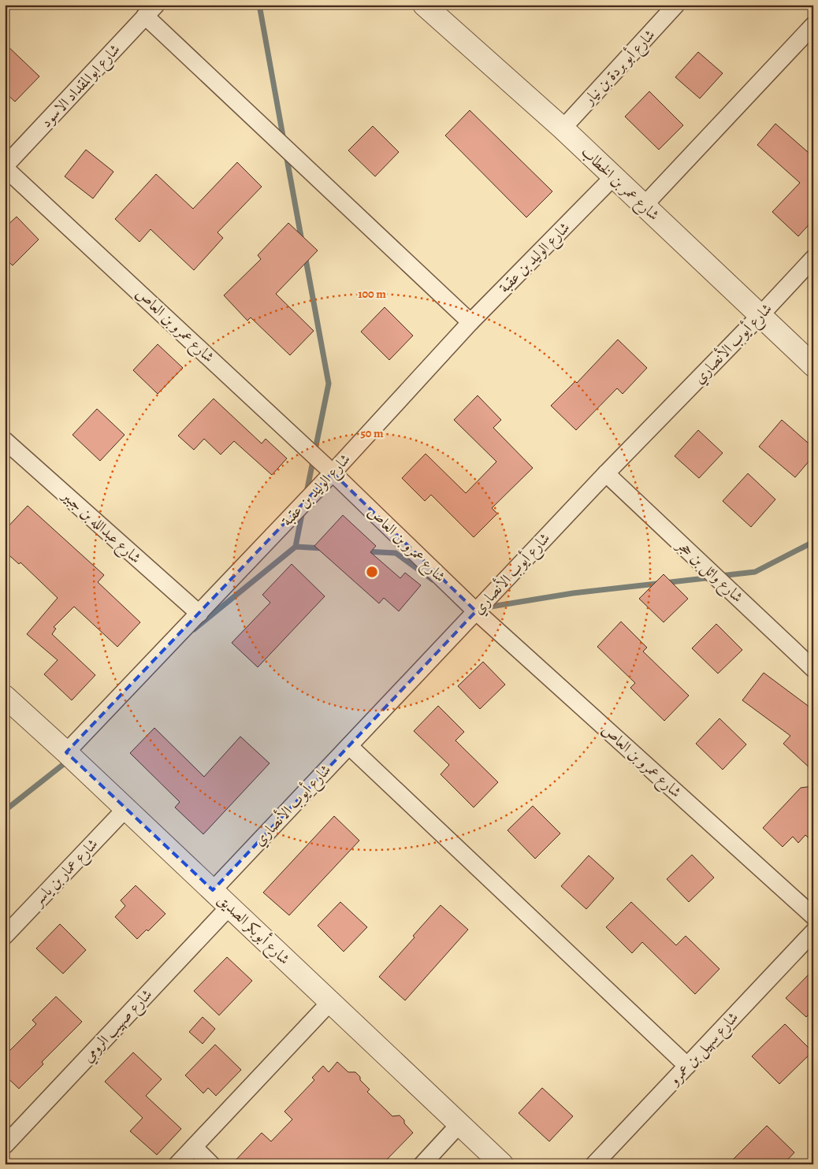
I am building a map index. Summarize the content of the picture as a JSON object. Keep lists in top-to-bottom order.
{
  "streets": {
    "street": [
      "شارع أبو بردة بن نيار",
      "شارع ابوالمقداد الاسود",
      "شارع عمر بن الخطاب",
      "شارع الوليد بن عقبة",
      "شارع عمرو بن العاص",
      "شارع أيوب الأنصاري",
      "شارع عبدالله بن جبير",
      "شارع وائل بن حجر",
      "شارع عمار بن ياسر",
      "شارع أبوبكر الصديق",
      "شارع صهيب الرومي",
      "شارع سهيل بن عمرو"
    ]
  },
  "crossings": [
    ["شارع أبو بردة بن نيار", "شارع عمر بن الخطاب"],
    ["شارع ابوالمقداد الاسود", "شارع عمرو بن العاص"],
    ["شارع عمر بن الخطاب", "شارع الوليد بن عقبة"],
    ["شارع عمر بن الخطاب", "شارع أيوب الأنصاري"],
    ["شارع الوليد بن عقبة", "شارع عمرو بن العاص"],
    ["شارع الوليد بن عقبة", "شارع عبدالله بن جبير"],
    ["شارع الوليد بن عقبة", "شارع أبوبكر الصديق"],
    ["شارع عمرو بن العاص", "شارع أيوب الأنصاري"],
    ["شارع أيوب الأنصاري", "شارع وائل بن حجر"],
    ["شارع أيوب الأنصاري", "شارع أبوبكر الصديق"],
    ["شارع عمار بن ياسر", "شارع أبوبكر الصديق"],
    ["شارع أبوبكر الصديق", "شارع صهيب الرومي"]
  ],
  "rings": ["100 m", "50 m"]
}
